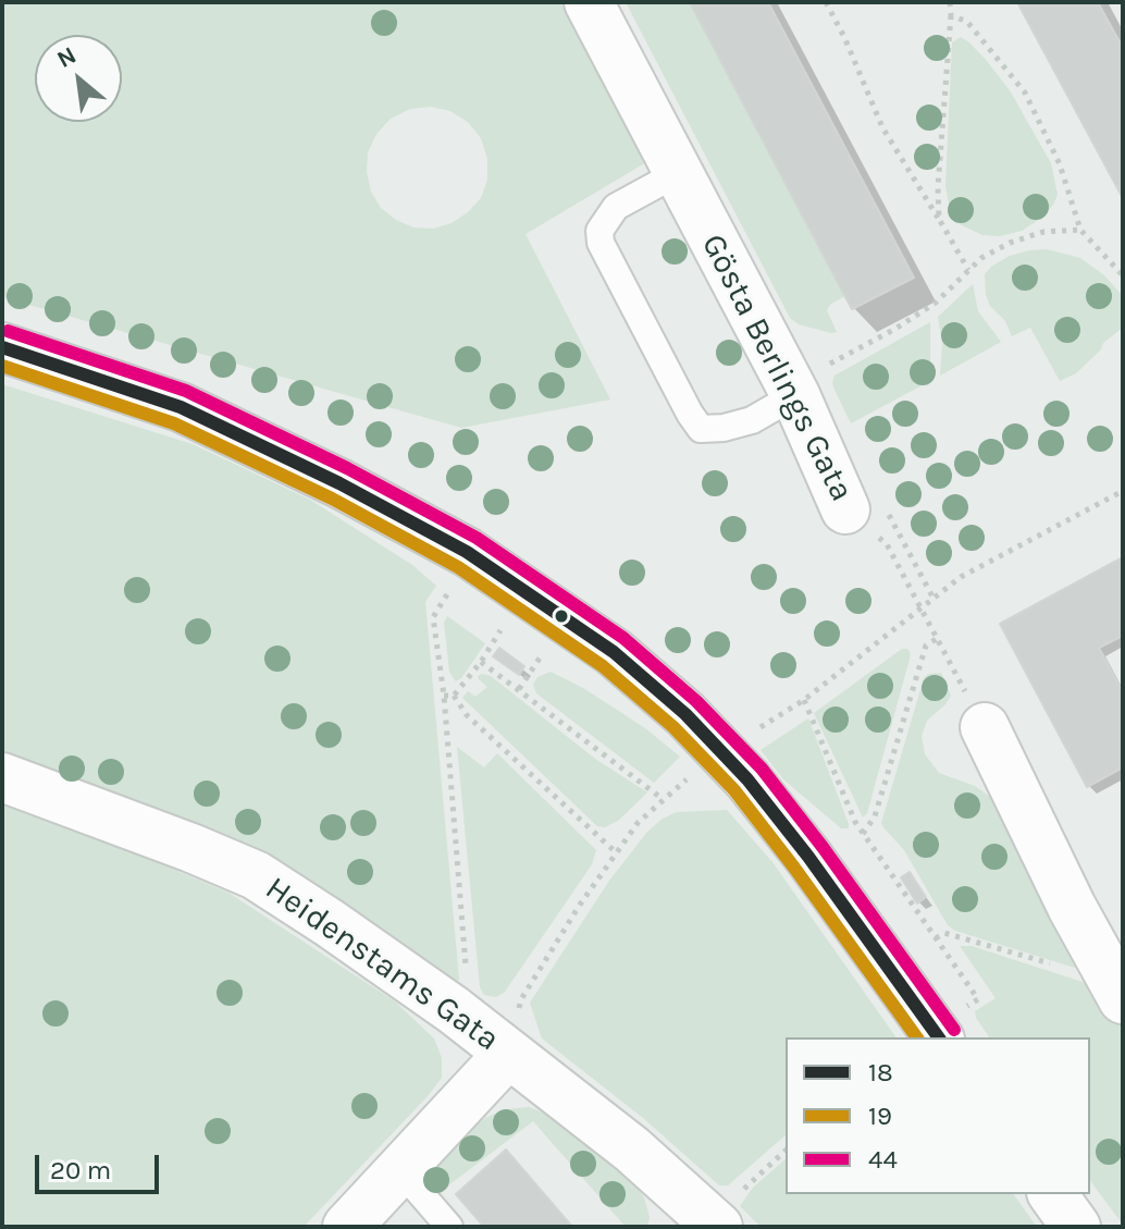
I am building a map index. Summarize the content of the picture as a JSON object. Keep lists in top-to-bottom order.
{
  "streets": {
    "street": ["Gösta Berlings Gata", "Heidenstams Gata"]
  },
  "lines": ["transit line 44", "transit line 18", "transit line 19"],
  "legend": ["18", "19", "44"],
  "scale_bar": "20 m",
  "north": "top left"
}
